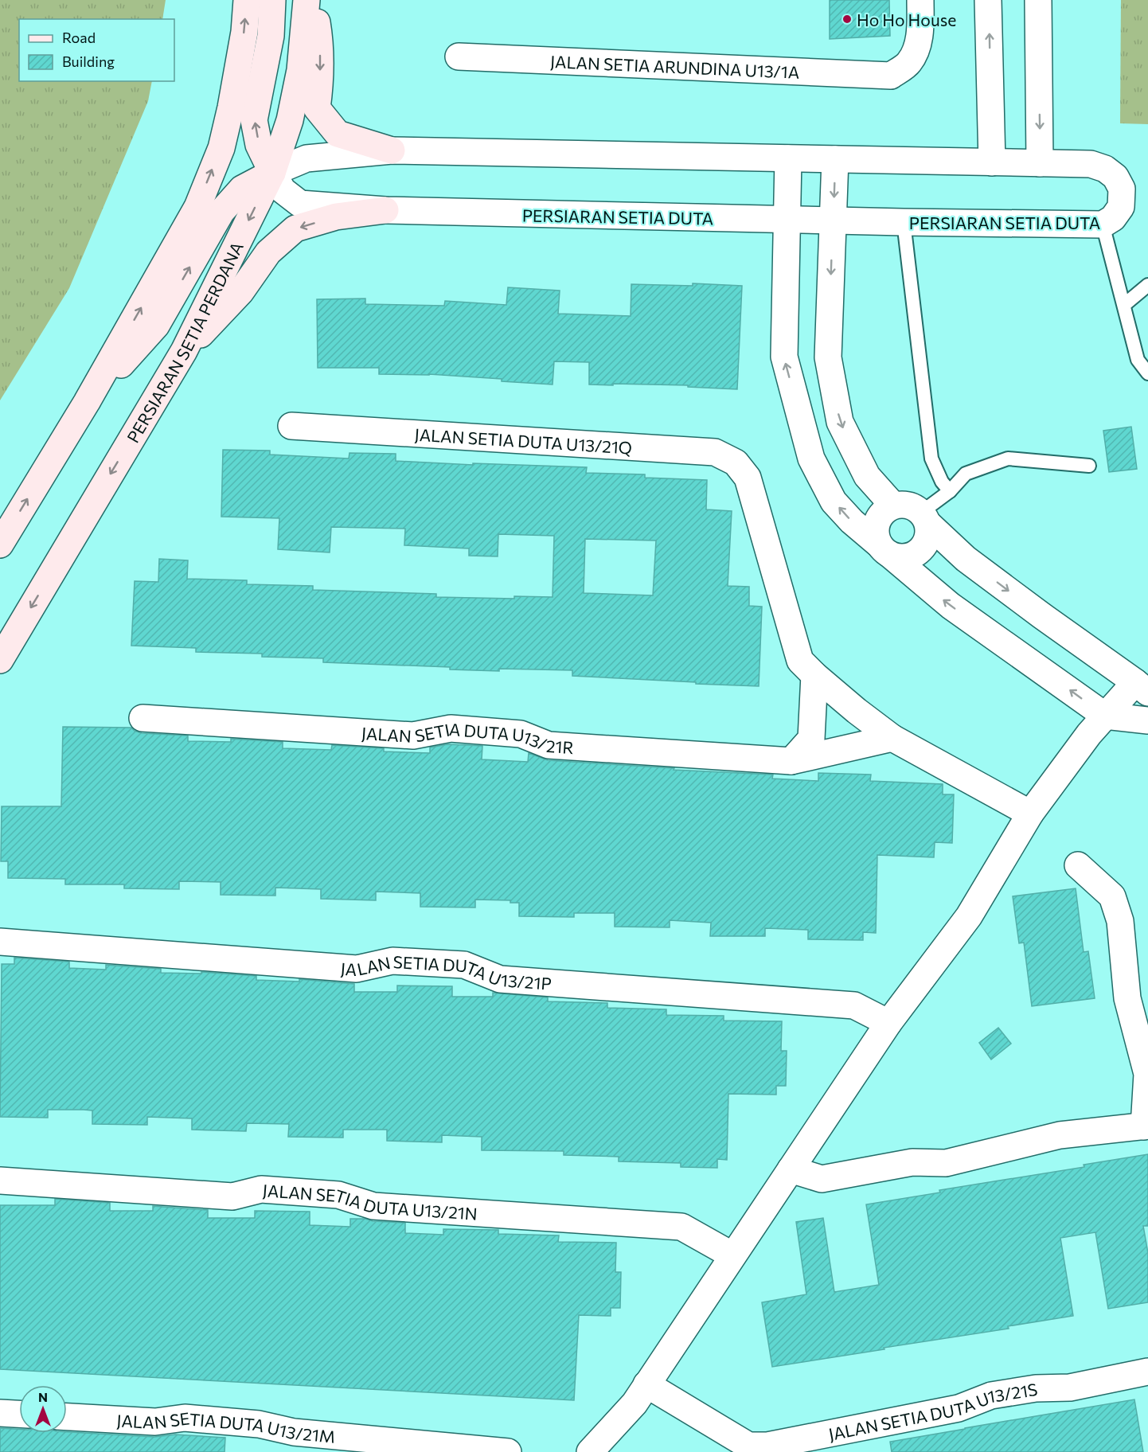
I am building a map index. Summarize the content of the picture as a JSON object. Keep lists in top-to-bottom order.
{
  "streets": {
    "main road": ["PERSIARAN SETIA PERDANA"],
    "street": [
      "JALAN SETIA ARUNDINA U13/1A",
      "PERSIARAN SETIA DUTA",
      "JALAN SETIA DUTA U13/21Q",
      "JALAN SETIA DUTA U13/21R",
      "JALAN SETIA DUTA U13/21P",
      "JALAN SETIA DUTA U13/21N",
      "JALAN SETIA DUTA U13/21S",
      "JALAN SETIA DUTA U13/21M"
    ]
  },
  "crossings": [
    ["PERSIARAN SETIA DUTA", "PERSIARAN SETIA PERDANA"]
  ],
  "places": ["Ho Ho House"],
  "legend": ["Road", "Building"],
  "north": "top"
}
